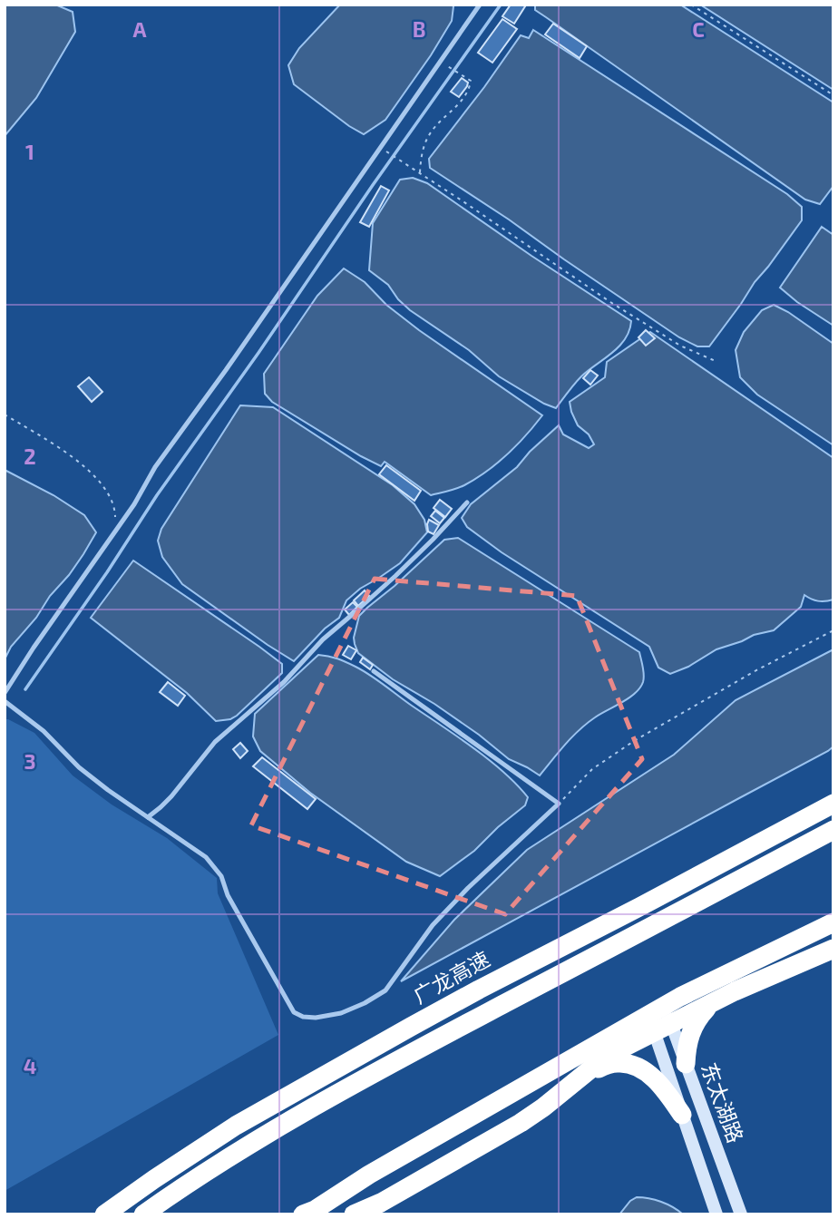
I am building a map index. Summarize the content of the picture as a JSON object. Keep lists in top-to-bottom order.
{
  "streets": {
    "highway": ["广龙高速"],
    "main road": ["东太湖路"]
  },
  "grid": {
    "columns": ["A", "B", "C"],
    "rows": [
      "1",
      "2",
      "3",
      "4"
    ]
  }
}
